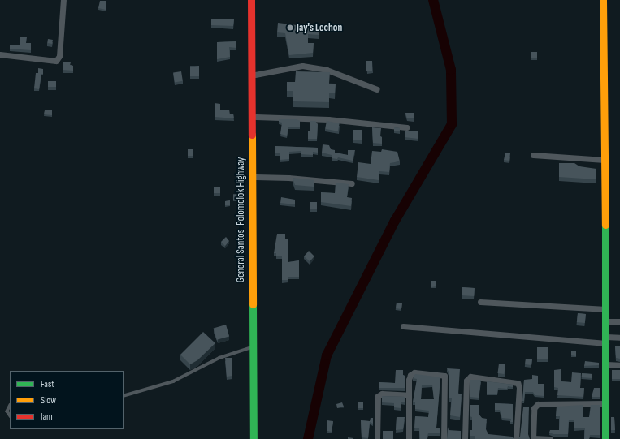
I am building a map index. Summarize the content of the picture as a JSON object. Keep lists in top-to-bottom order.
{
  "streets": {
    "main road": ["General Santos-Polomolok Highway"]
  },
  "places": ["Jay's Lechon"],
  "legend": ["Fast", "Slow", "Jam"]
}
